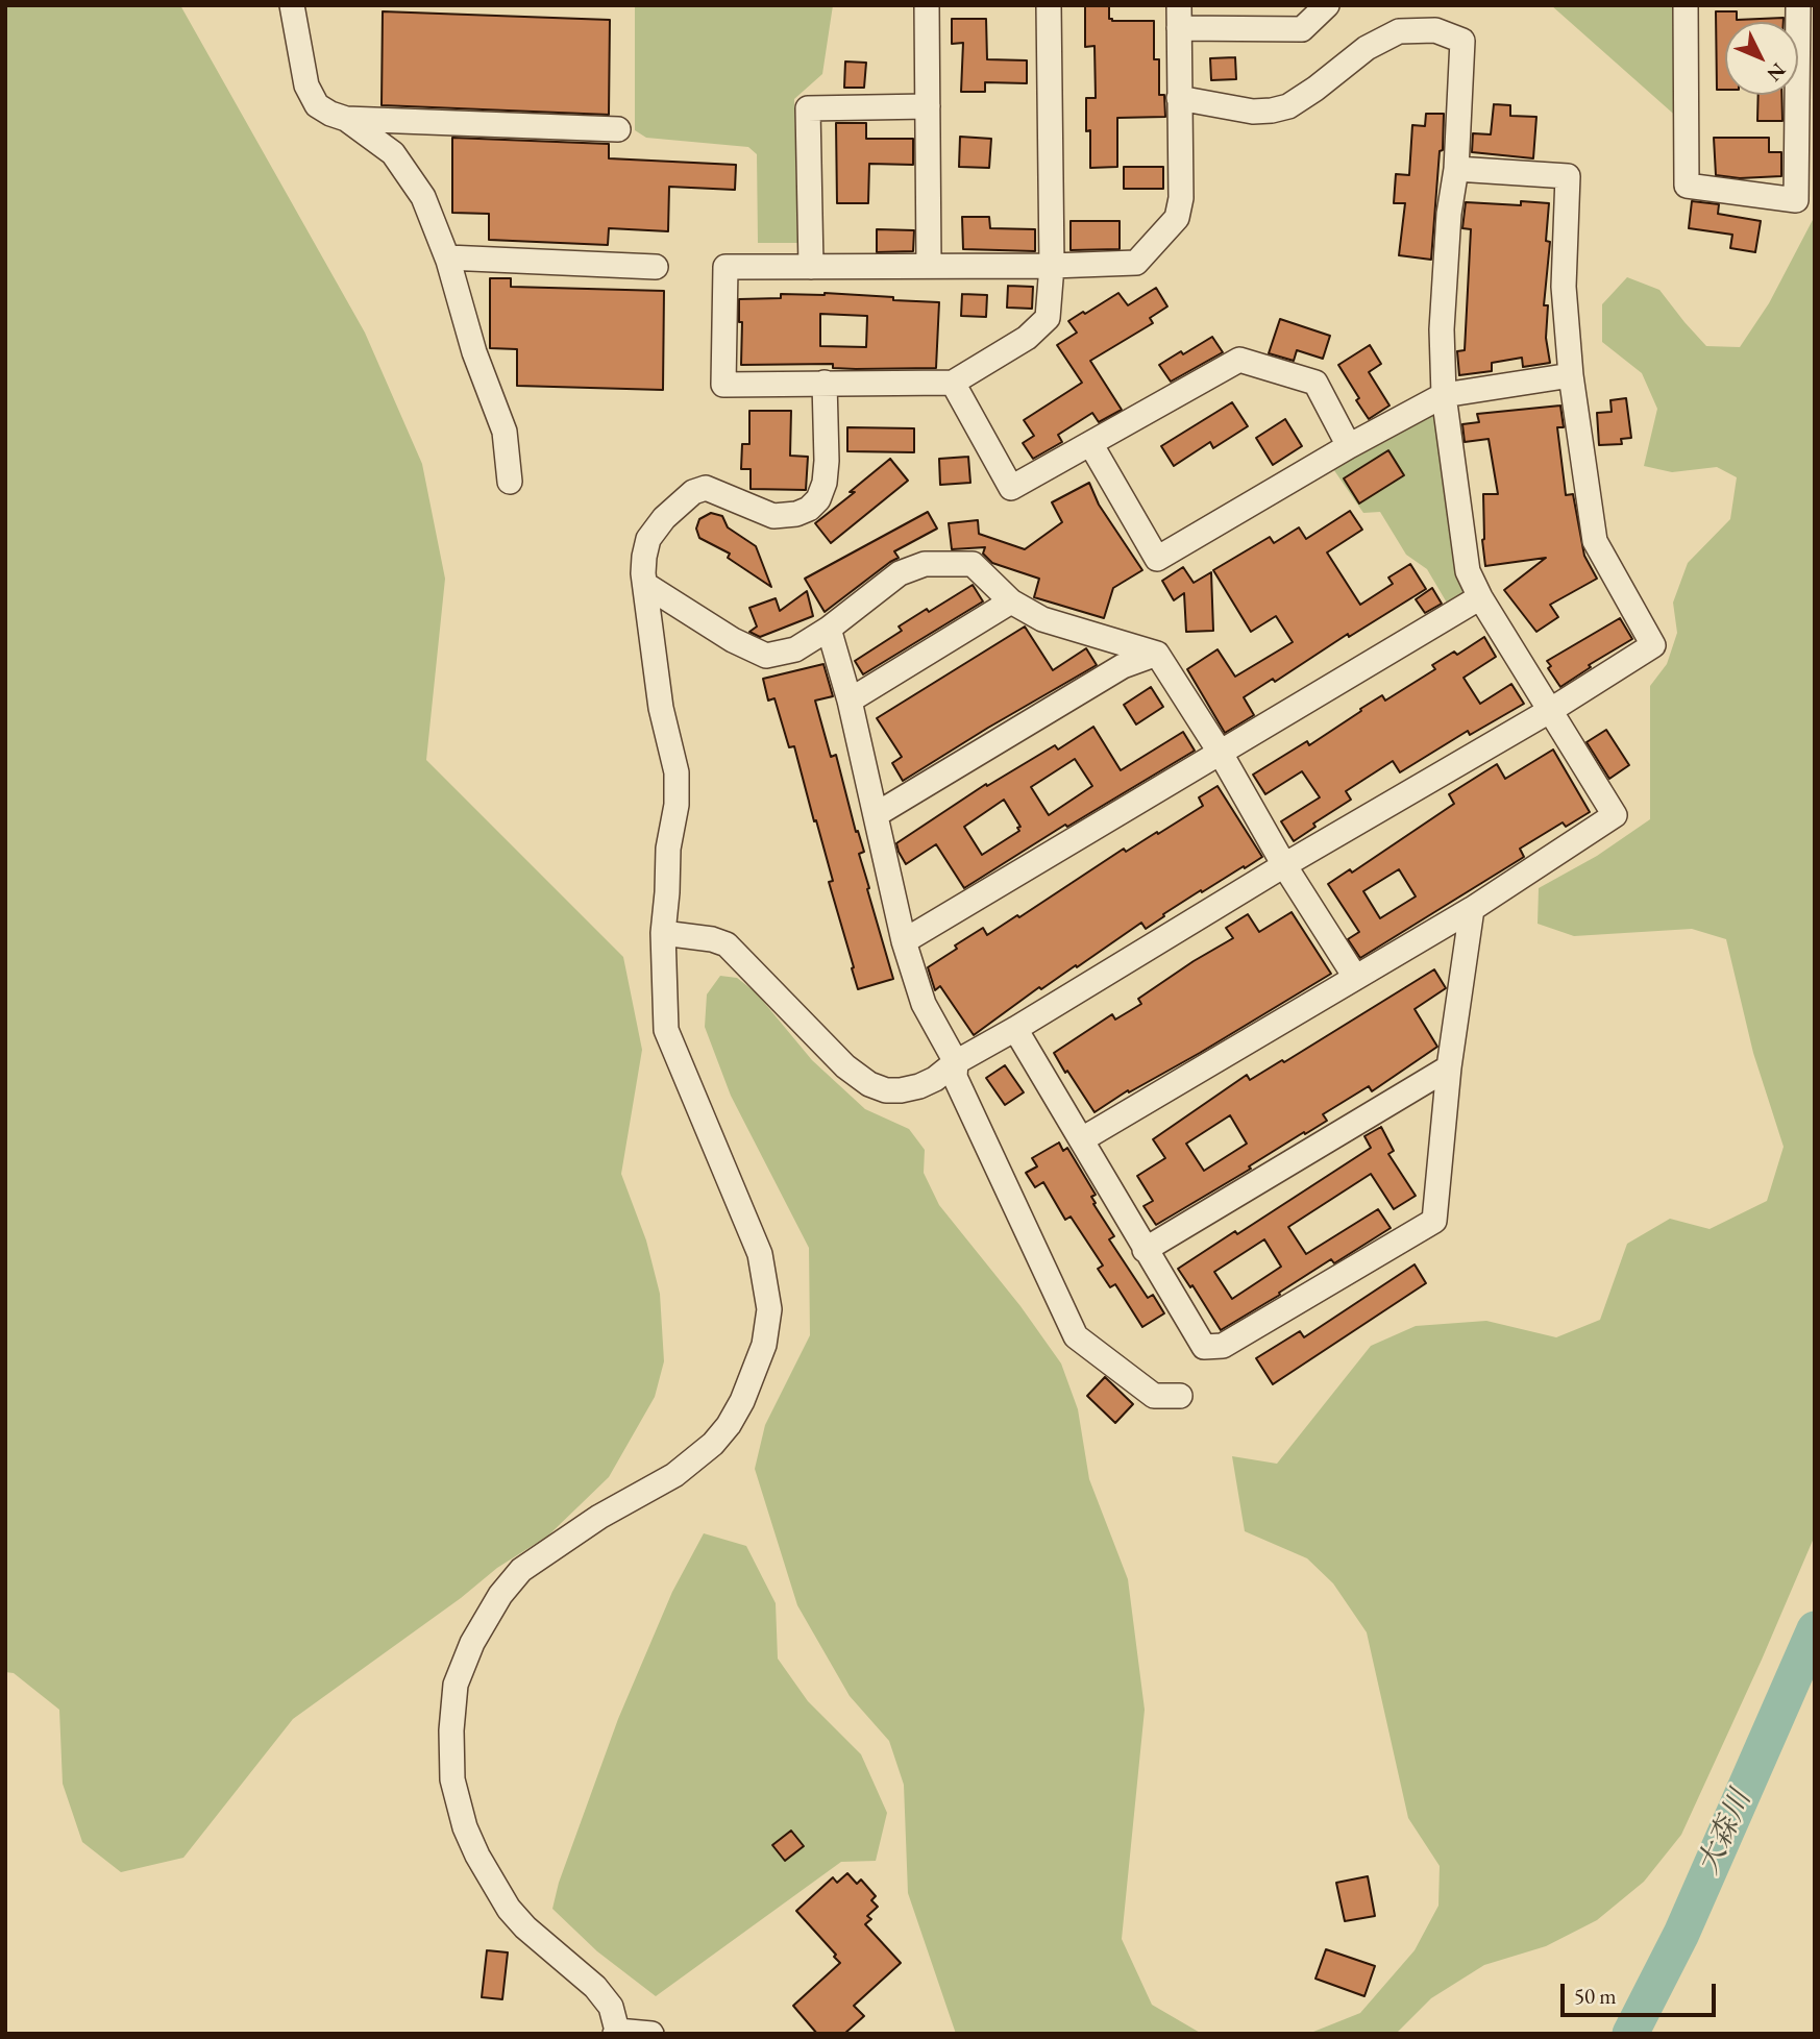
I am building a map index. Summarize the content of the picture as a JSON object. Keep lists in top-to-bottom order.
{
  "water": ["大森川"],
  "scale_bar": "50 m",
  "north": "bottom right"
}
